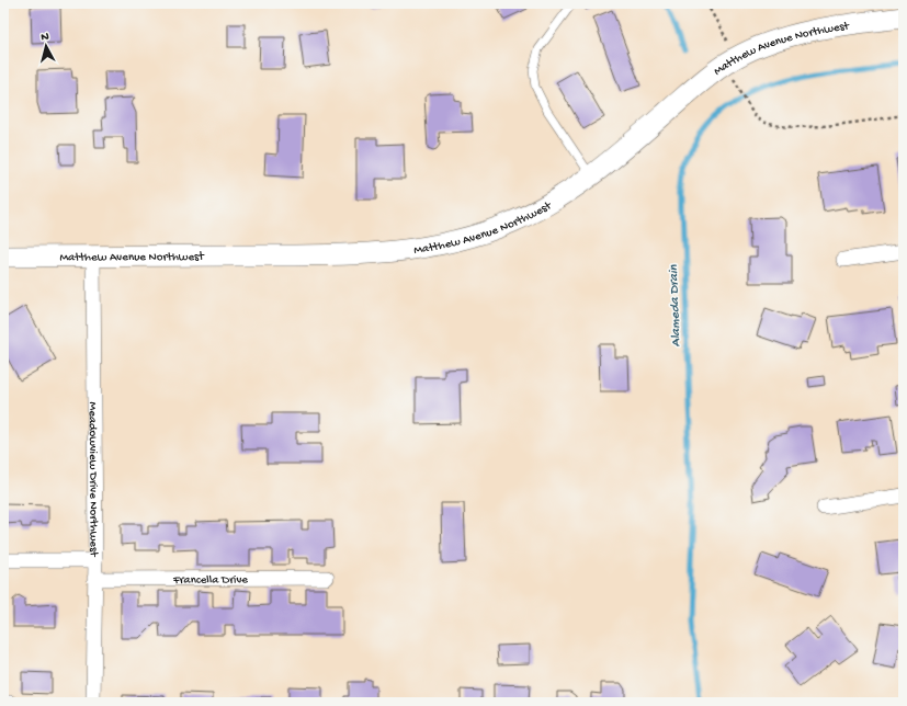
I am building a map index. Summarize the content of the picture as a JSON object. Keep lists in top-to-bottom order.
{
  "streets": {
    "street": ["Matthew Avenue Northwest", "Meadowview Drive Northwest", "Francella Drive"]
  },
  "crossings": [
    ["Matthew Avenue Northwest", "Meadowview Drive Northwest"],
    ["Meadowview Drive Northwest", "Francella Drive"]
  ],
  "water": ["Alameda Drain"],
  "north": "top"
}
